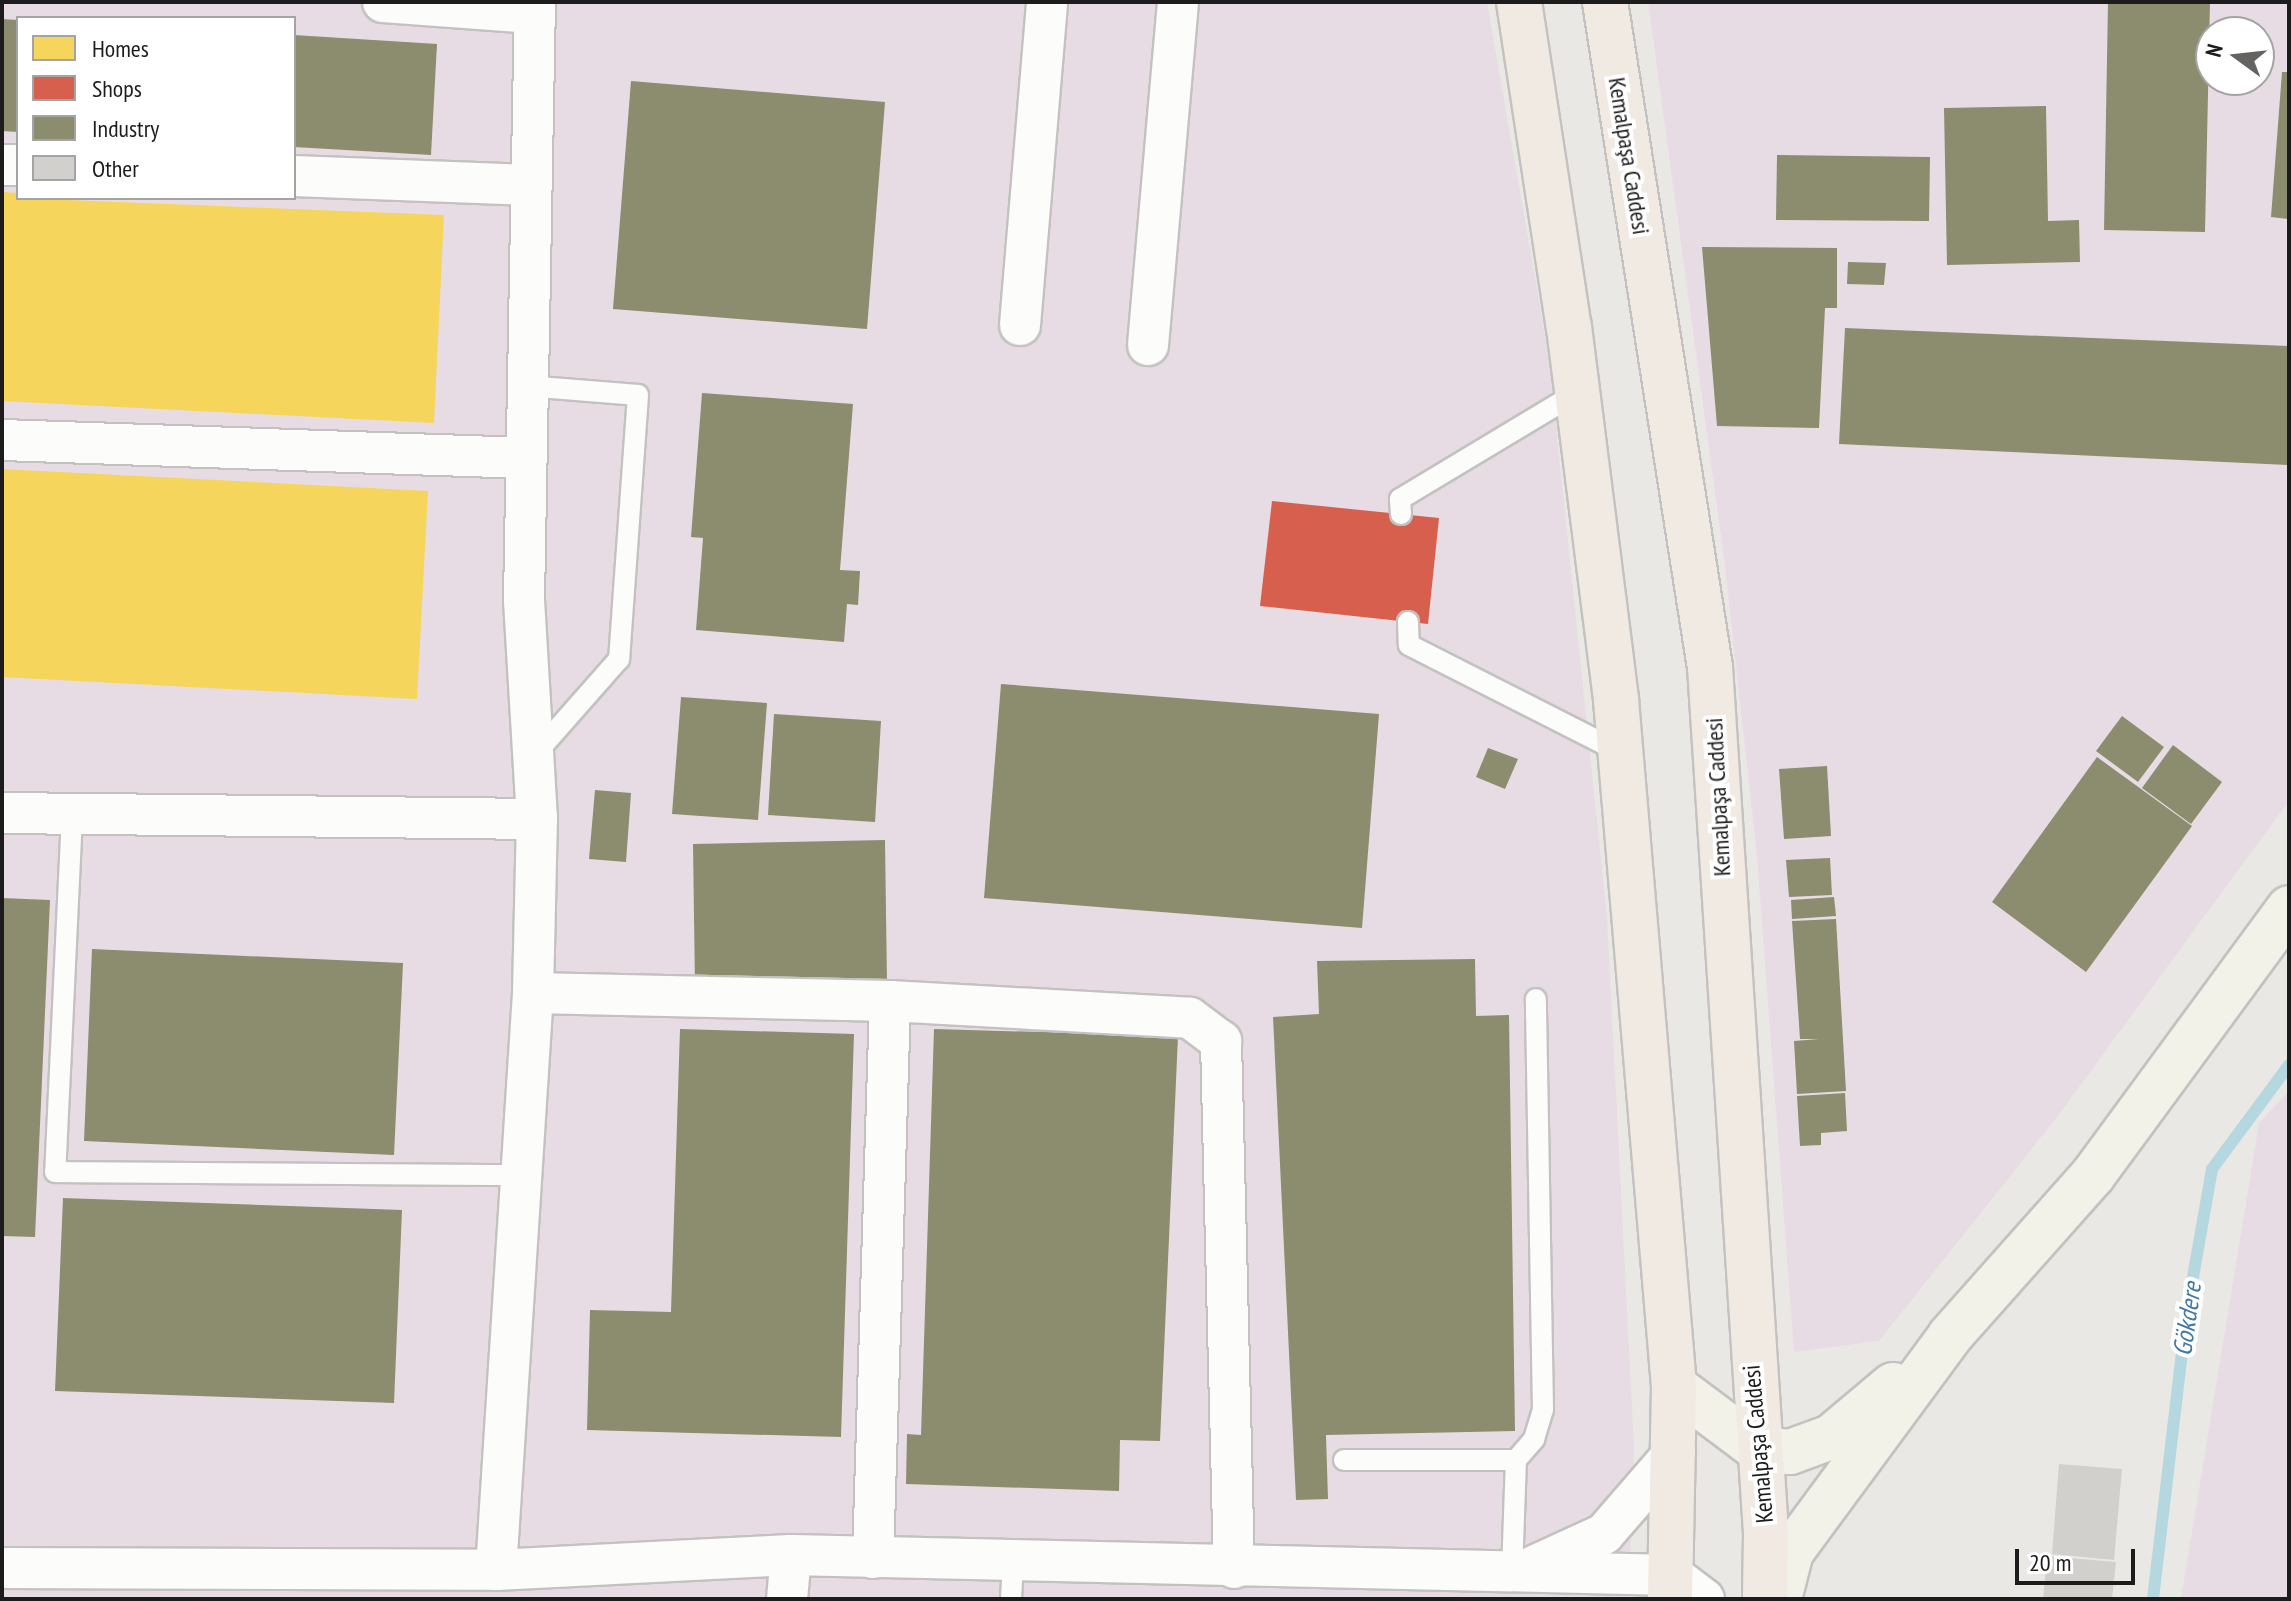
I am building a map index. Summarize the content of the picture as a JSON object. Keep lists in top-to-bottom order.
{
  "streets": {
    "main road": ["Kemalpaşa Caddesi"]
  },
  "water": ["Gökdere"],
  "legend": [
    "Homes",
    "Shops",
    "Industry",
    "Other"
  ],
  "scale_bar": "20 m",
  "north": "left"
}
